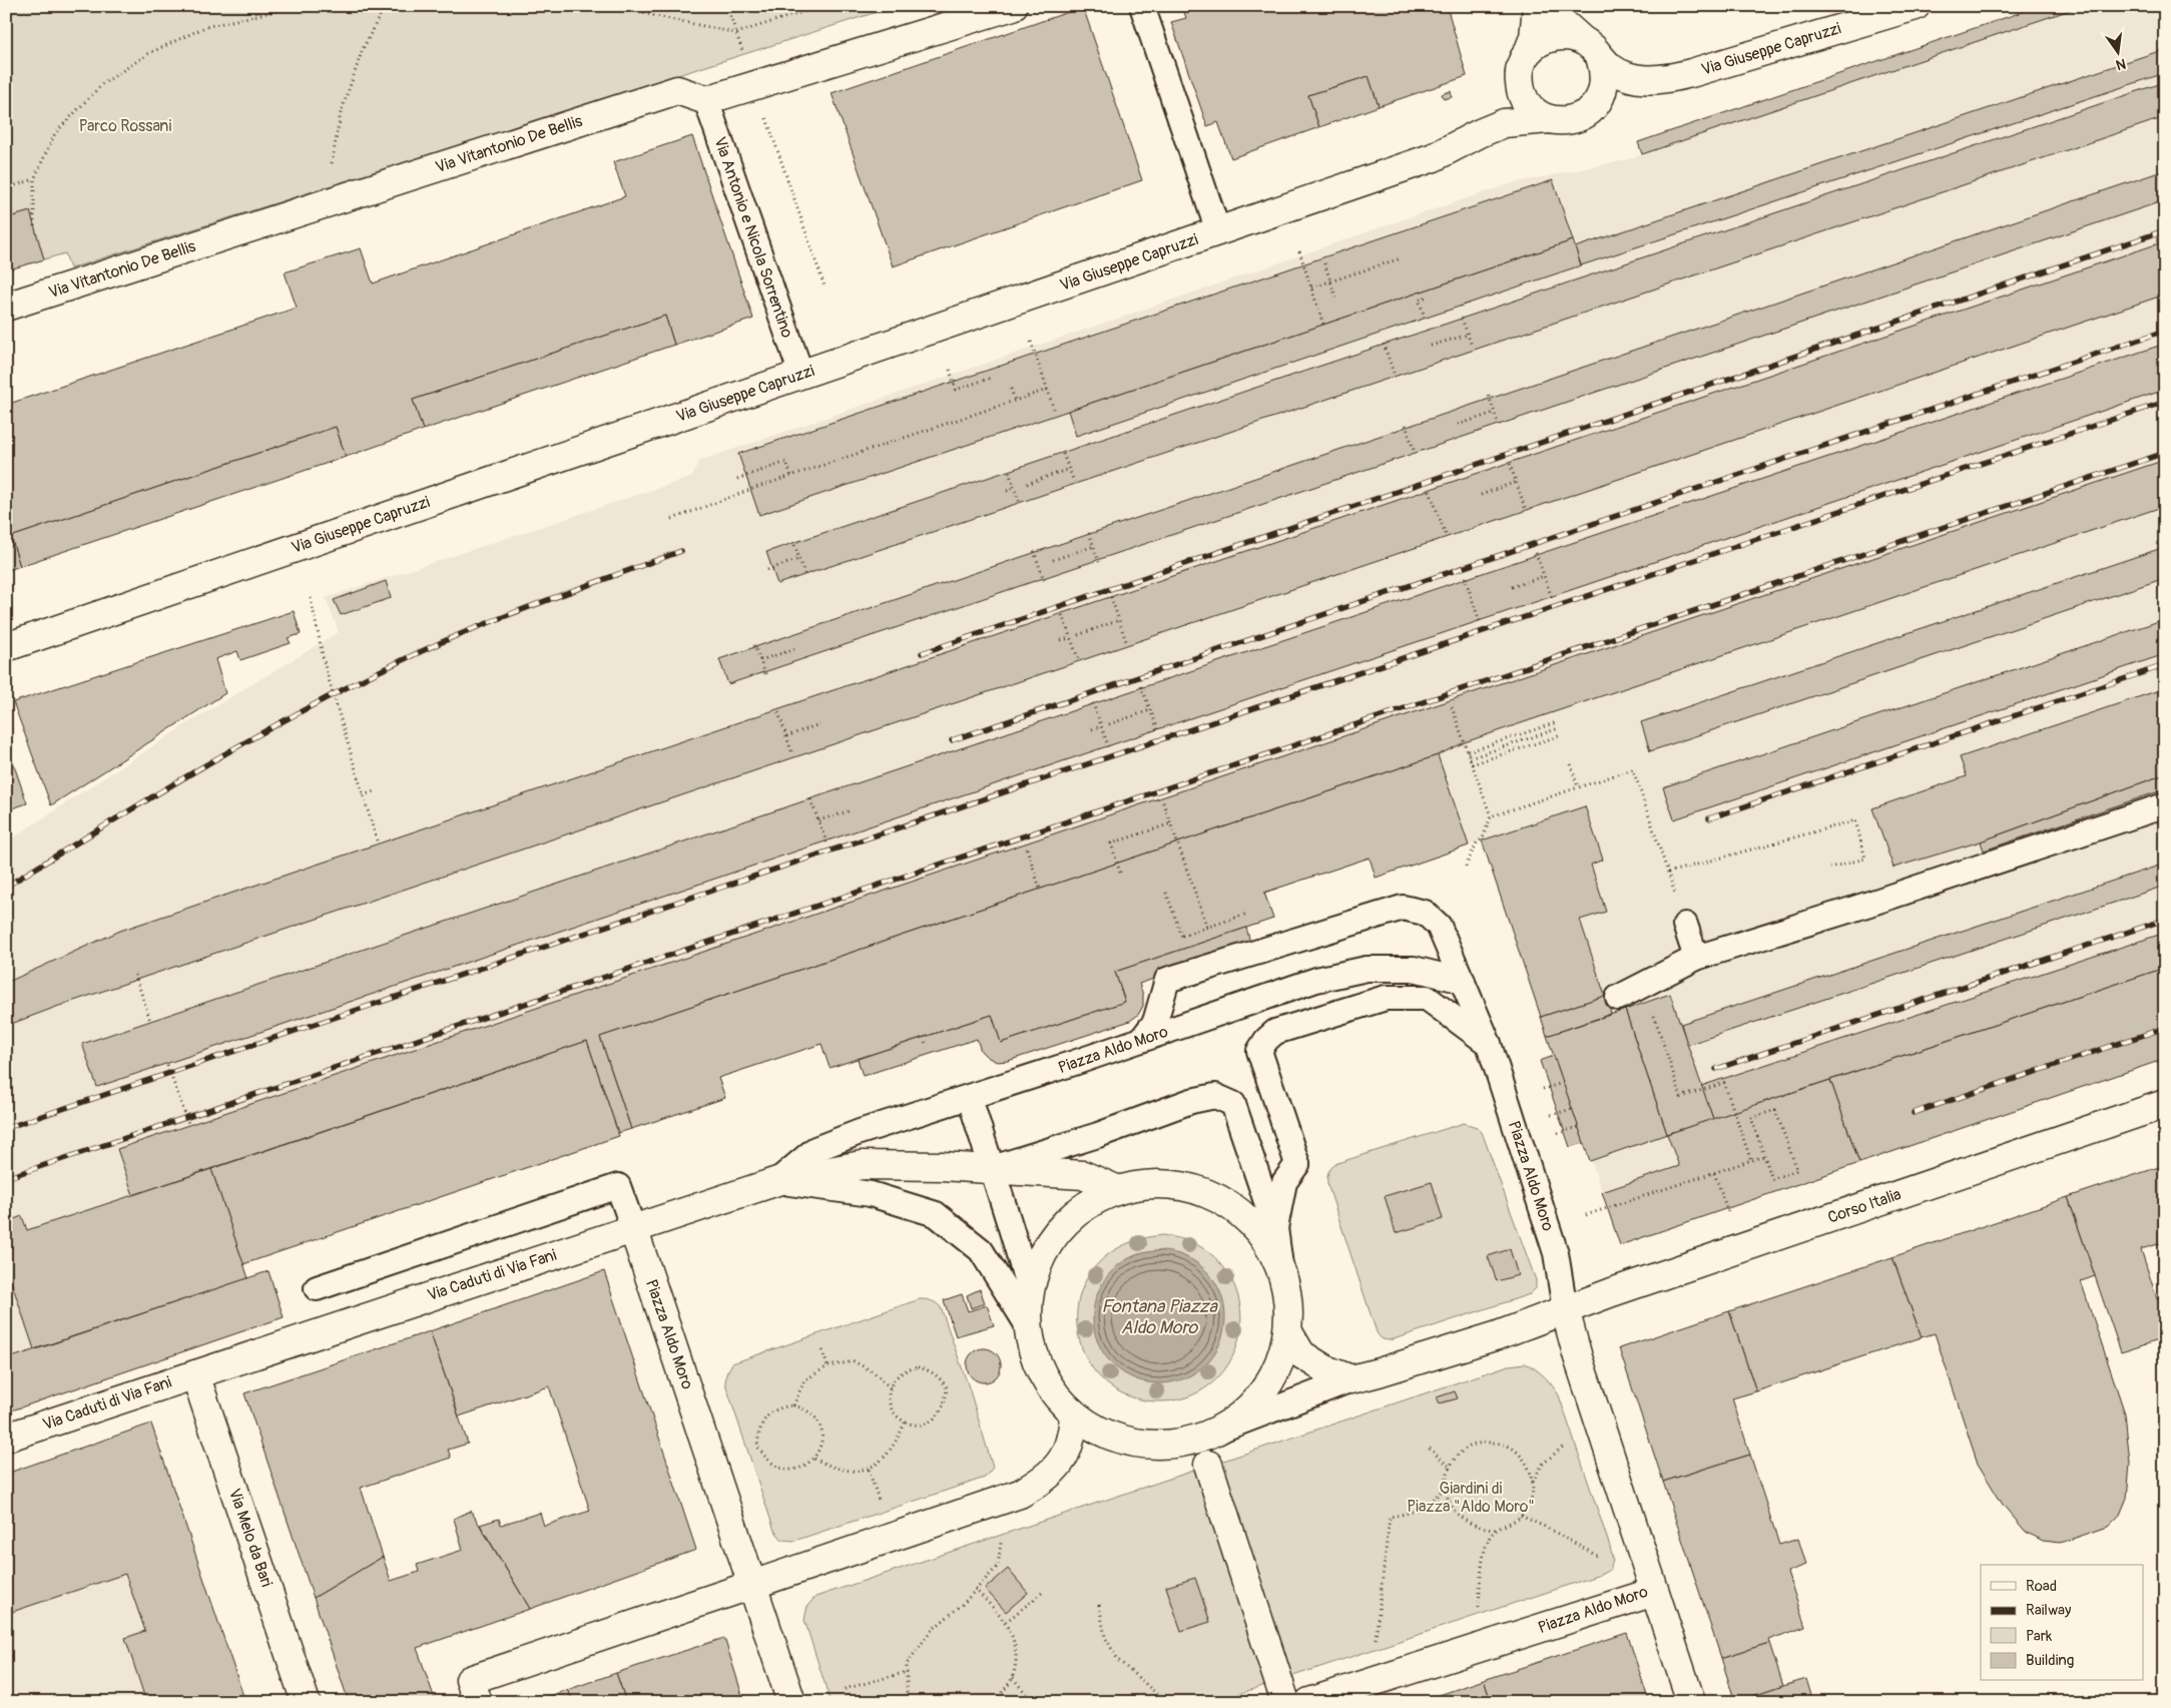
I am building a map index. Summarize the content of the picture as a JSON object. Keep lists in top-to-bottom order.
{
  "streets": {
    "street": [
      "Via Giuseppe Capruzzi",
      "Via Vitantonio De Bellis",
      "Piazza Aldo Moro",
      "Corso Italia",
      "Via Caduti di Via Fani",
      "Via Melo da Bari"
    ],
    "lane": ["Via Antonio e Nicola Sorrentino"]
  },
  "crossings": [
    ["Via Giuseppe Capruzzi", "Via Antonio e Nicola Sorrentino"],
    ["Via Vitantonio De Bellis", "Via Antonio e Nicola Sorrentino"],
    ["Piazza Aldo Moro", "Corso Italia"],
    ["Piazza Aldo Moro", "Via Caduti di Via Fani"],
    ["Via Caduti di Via Fani", "Via Melo da Bari"]
  ],
  "water": ["Fontana Piazza Aldo Moro"],
  "parks": ["Parco Rossani", "Giardini di Piazza \"Aldo Moro\""],
  "legend": [
    "Road",
    "Railway",
    "Park",
    "Building"
  ],
  "north": "bottom"
}
